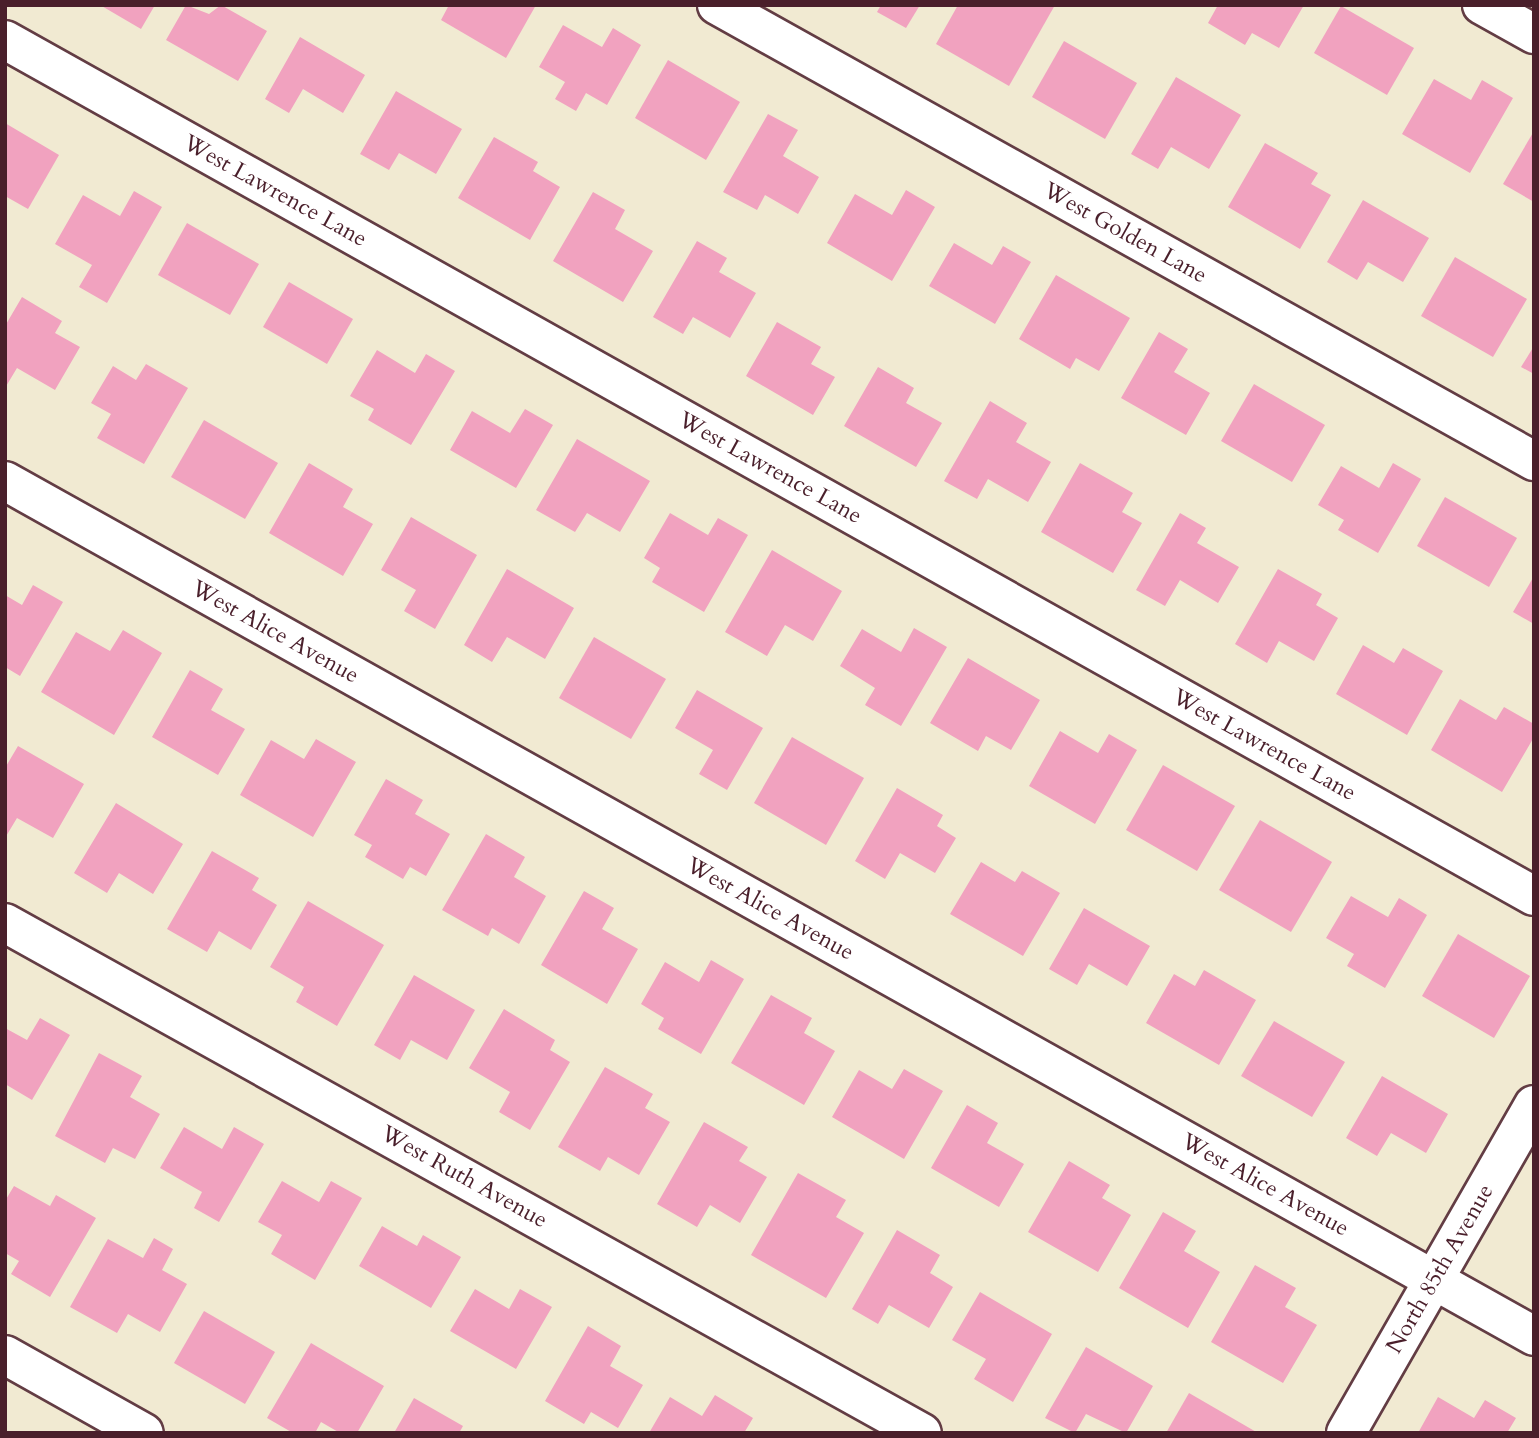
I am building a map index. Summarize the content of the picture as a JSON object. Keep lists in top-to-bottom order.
{
  "streets": {
    "street": [
      "West Lawrence Lane",
      "West Golden Lane",
      "West Alice Avenue",
      "West Ruth Avenue",
      "North 85th Avenue"
    ]
  },
  "crossings": [
    ["West Alice Avenue", "North 85th Avenue"]
  ]
}
